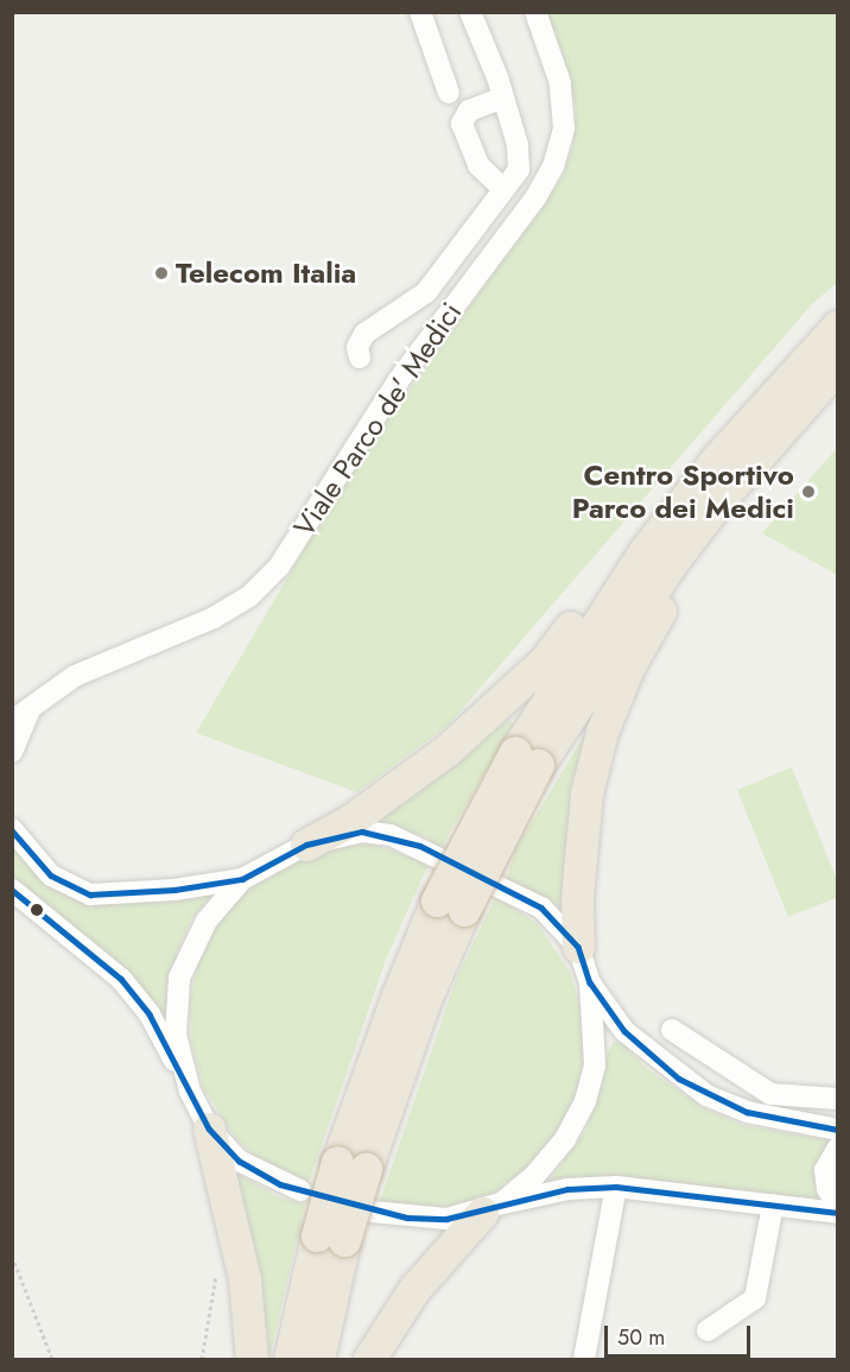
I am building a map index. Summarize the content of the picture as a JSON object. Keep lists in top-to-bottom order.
{
  "streets": {
    "street": ["Viale Parco de' Medici"]
  },
  "places": ["Telecom Italia", "Centro Sportivo Parco dei Medici"],
  "scale_bar": "50 m"
}
